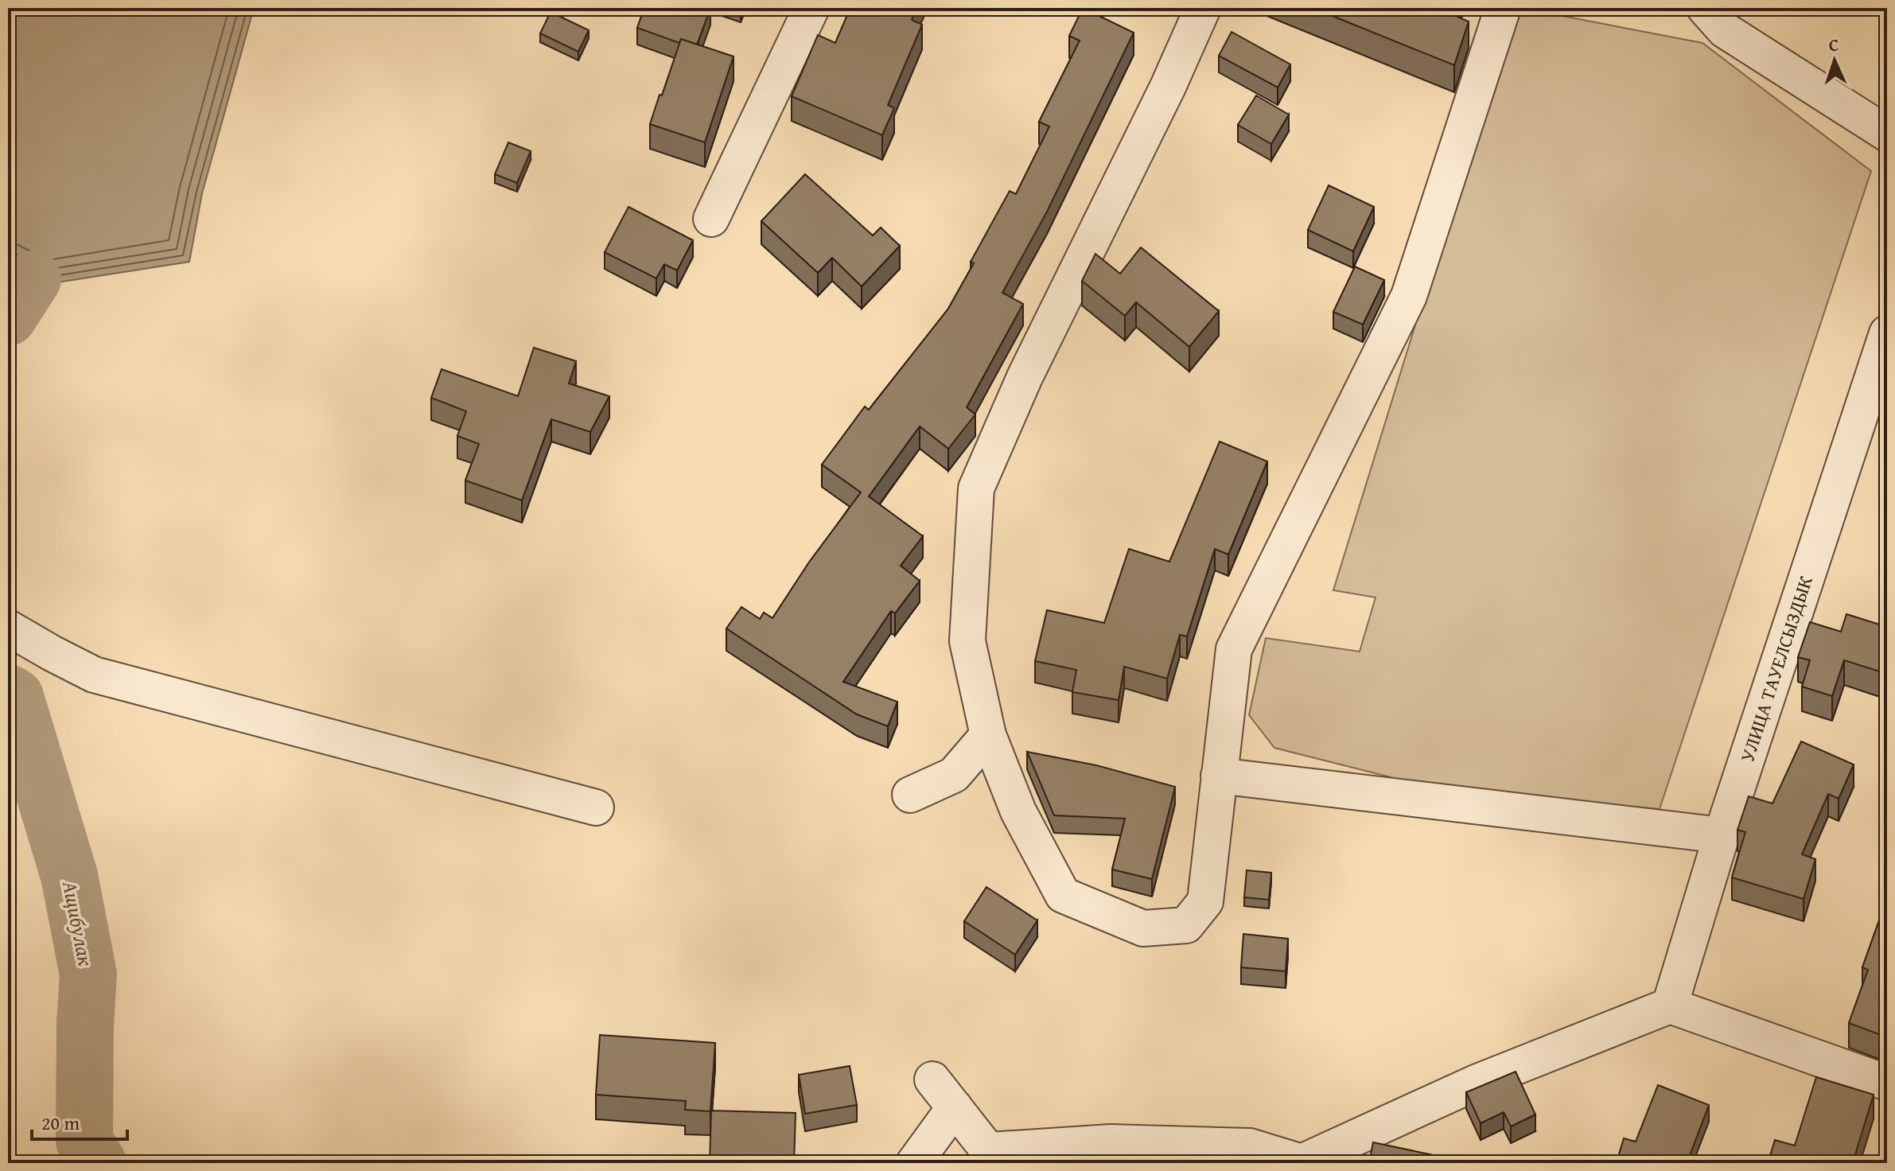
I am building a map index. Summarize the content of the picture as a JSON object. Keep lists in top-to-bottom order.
{
  "streets": {
    "street": ["УЛИЦА ТАУЕЛСЫЗДЫК"]
  },
  "water": ["Ащибулак"],
  "scale_bar": "20 m",
  "north": "top"
}
